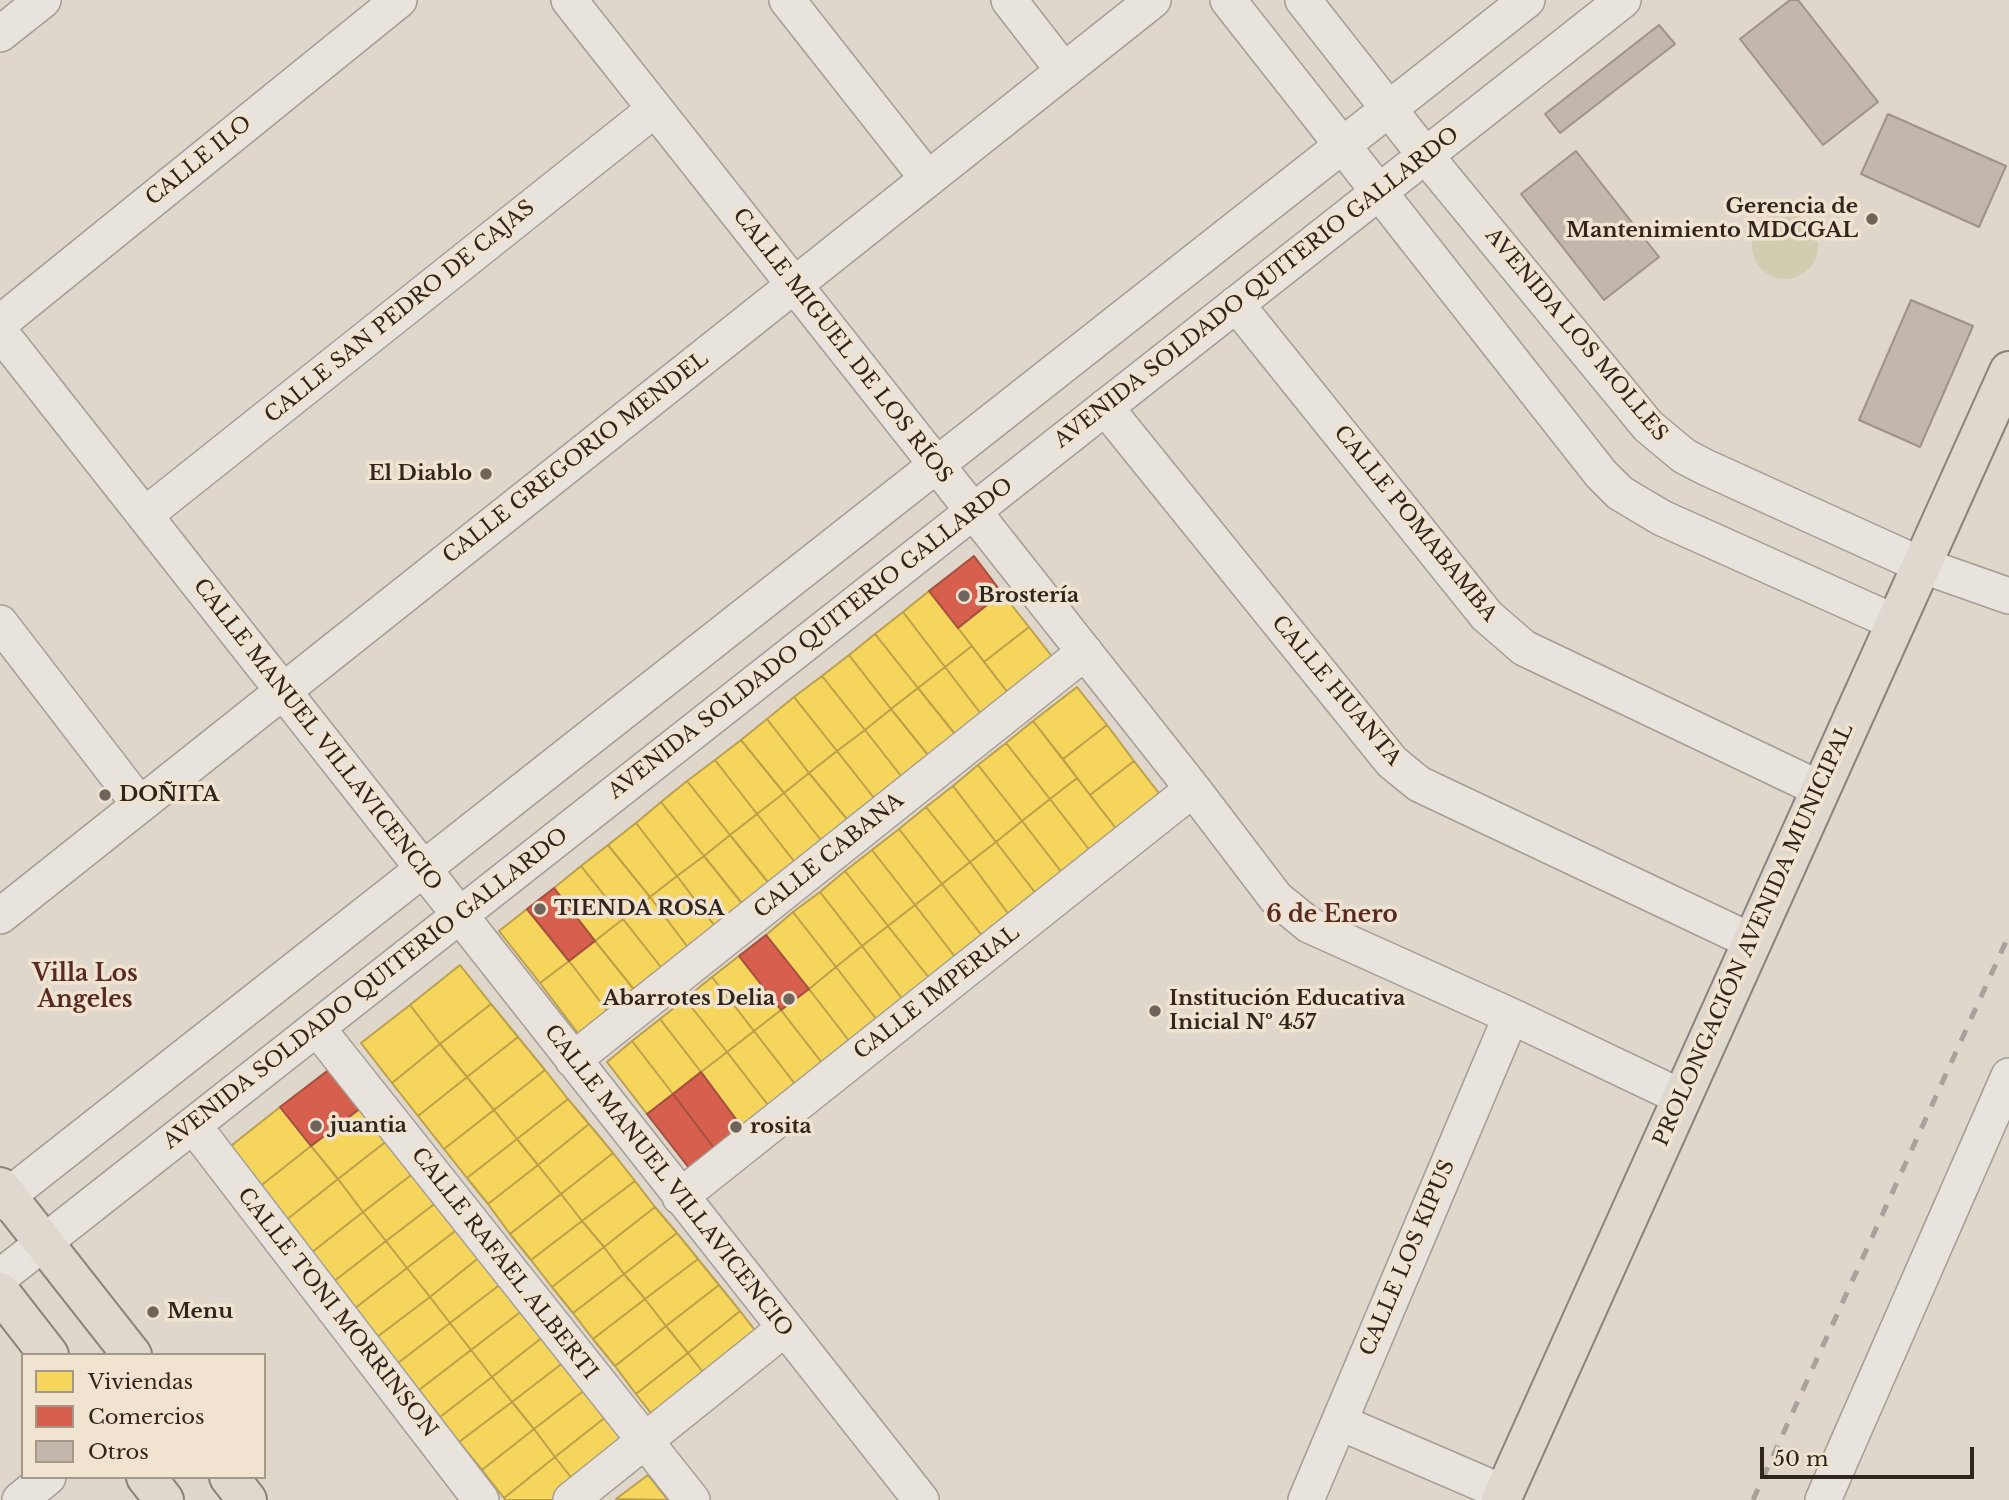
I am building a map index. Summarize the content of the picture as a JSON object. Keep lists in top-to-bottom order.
{
  "streets": {
    "main road": ["PROLONGACIÓN AVENIDA MUNICIPAL"],
    "street": [
      "CALLE ILO",
      "AVENIDA SOLDADO QUITERIO GALLARDO",
      "CALLE SAN PEDRO DE CAJAS",
      "AVENIDA LOS MOLLES",
      "CALLE MIGUEL DE LOS RÍOS",
      "CALLE GREGORIO MENDEL",
      "CALLE POMABAMBA",
      "CALLE HUANTA",
      "CALLE MANUEL VILLAVICENCIO",
      "CALLE CABANA",
      "CALLE IMPERIAL",
      "CALLE LOS KIPUS",
      "CALLE RAFAEL ALBERTI",
      "CALLE TONI MORRINSON"
    ]
  },
  "crossings": [
    ["AVENIDA SOLDADO QUITERIO GALLARDO", "AVENIDA LOS MOLLES"],
    ["AVENIDA SOLDADO QUITERIO GALLARDO", "CALLE MIGUEL DE LOS RÍOS"],
    ["AVENIDA SOLDADO QUITERIO GALLARDO", "CALLE POMABAMBA"],
    ["AVENIDA SOLDADO QUITERIO GALLARDO", "CALLE HUANTA"],
    ["AVENIDA SOLDADO QUITERIO GALLARDO", "CALLE MANUEL VILLAVICENCIO"],
    ["AVENIDA SOLDADO QUITERIO GALLARDO", "CALLE RAFAEL ALBERTI"],
    ["AVENIDA SOLDADO QUITERIO GALLARDO", "CALLE TONI MORRINSON"],
    ["CALLE SAN PEDRO DE CAJAS", "CALLE MIGUEL DE LOS RÍOS"],
    ["CALLE SAN PEDRO DE CAJAS", "CALLE MANUEL VILLAVICENCIO"],
    ["AVENIDA LOS MOLLES", "PROLONGACIÓN AVENIDA MUNICIPAL"],
    ["CALLE MIGUEL DE LOS RÍOS", "CALLE GREGORIO MENDEL"],
    ["CALLE MIGUEL DE LOS RÍOS", "CALLE CABANA"],
    ["CALLE MIGUEL DE LOS RÍOS", "PROLONGACIÓN AVENIDA MUNICIPAL"],
    ["CALLE MIGUEL DE LOS RÍOS", "CALLE IMPERIAL"],
    ["CALLE MIGUEL DE LOS RÍOS", "CALLE LOS KIPUS"],
    ["CALLE GREGORIO MENDEL", "CALLE MANUEL VILLAVICENCIO"],
    ["CALLE POMABAMBA", "PROLONGACIÓN AVENIDA MUNICIPAL"],
    ["CALLE HUANTA", "PROLONGACIÓN AVENIDA MUNICIPAL"],
    ["CALLE MANUEL VILLAVICENCIO", "CALLE CABANA"],
    ["CALLE MANUEL VILLAVICENCIO", "CALLE IMPERIAL"]
  ],
  "districts": ["6 de Enero", "Villa Los Angeles"],
  "places": [
    "Gerencia de Mantenimiento MDCGAL",
    "El Diablo",
    "Brostería",
    "DOÑITA",
    "TIENDA ROSA",
    "Abarrotes Delia",
    "Institución Educativa Inicial Nº 457",
    "juantia",
    "rosita",
    "Menu"
  ],
  "legend": ["Viviendas", "Comercios", "Otros"],
  "scale_bar": "50 m"
}
